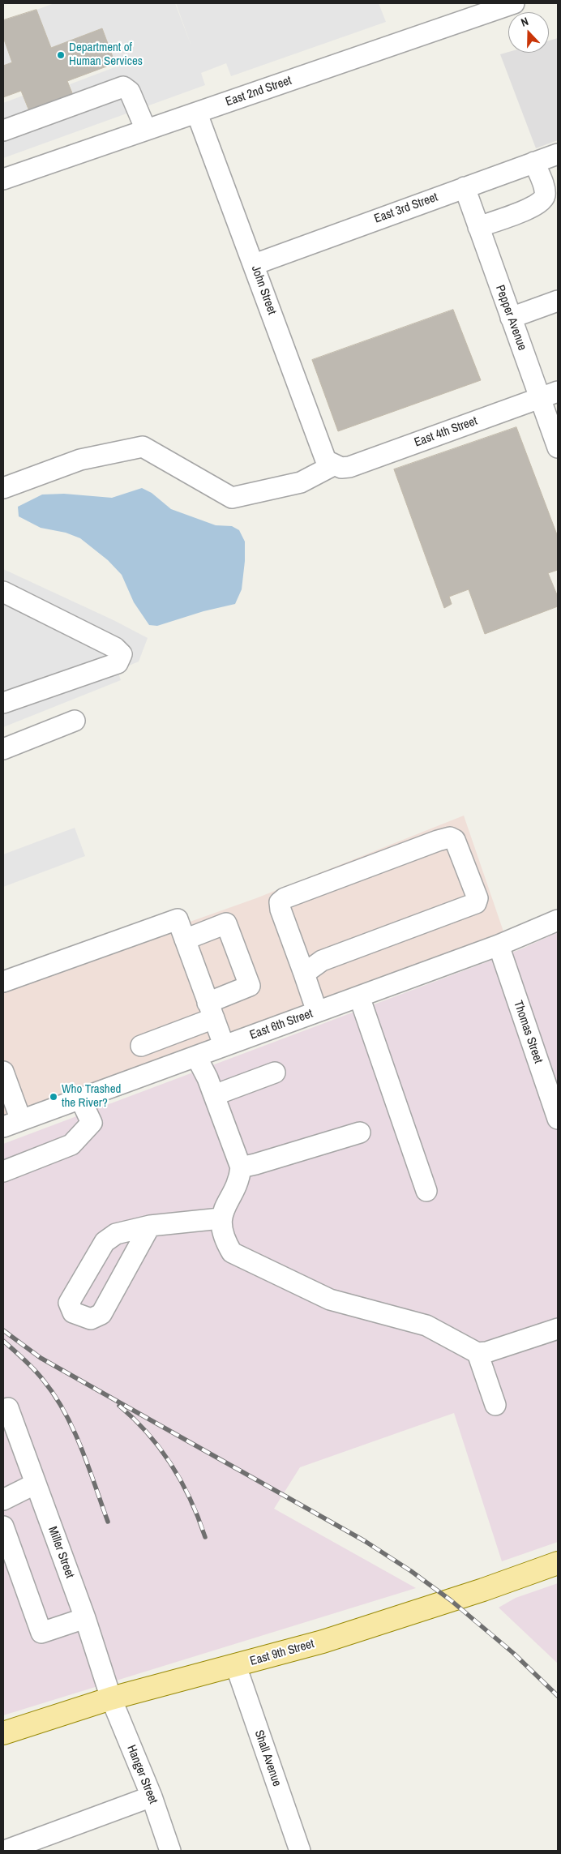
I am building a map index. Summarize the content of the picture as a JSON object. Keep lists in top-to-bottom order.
{
  "streets": {
    "main road": ["East 9th Street"],
    "street": [
      "East 2nd Street",
      "East 3rd Street",
      "John Street",
      "Pepper Avenue",
      "East 4th Street",
      "East 6th Street",
      "Thomas Street",
      "Miller Street",
      "Shall Avenue",
      "Hanger Street"
    ]
  },
  "crossings": [
    ["East 2nd Street", "John Street"],
    ["East 3rd Street", "John Street"],
    ["East 3rd Street", "Pepper Avenue"],
    ["John Street", "East 4th Street"],
    ["Pepper Avenue", "East 4th Street"],
    ["East 6th Street", "Thomas Street"],
    ["Miller Street", "East 9th Street"],
    ["Miller Street", "Hanger Street"],
    ["East 9th Street", "Shall Avenue"],
    ["East 9th Street", "Hanger Street"]
  ],
  "places": ["Department of Human Services", "Who Trashed the River?"],
  "north": "top"
}
